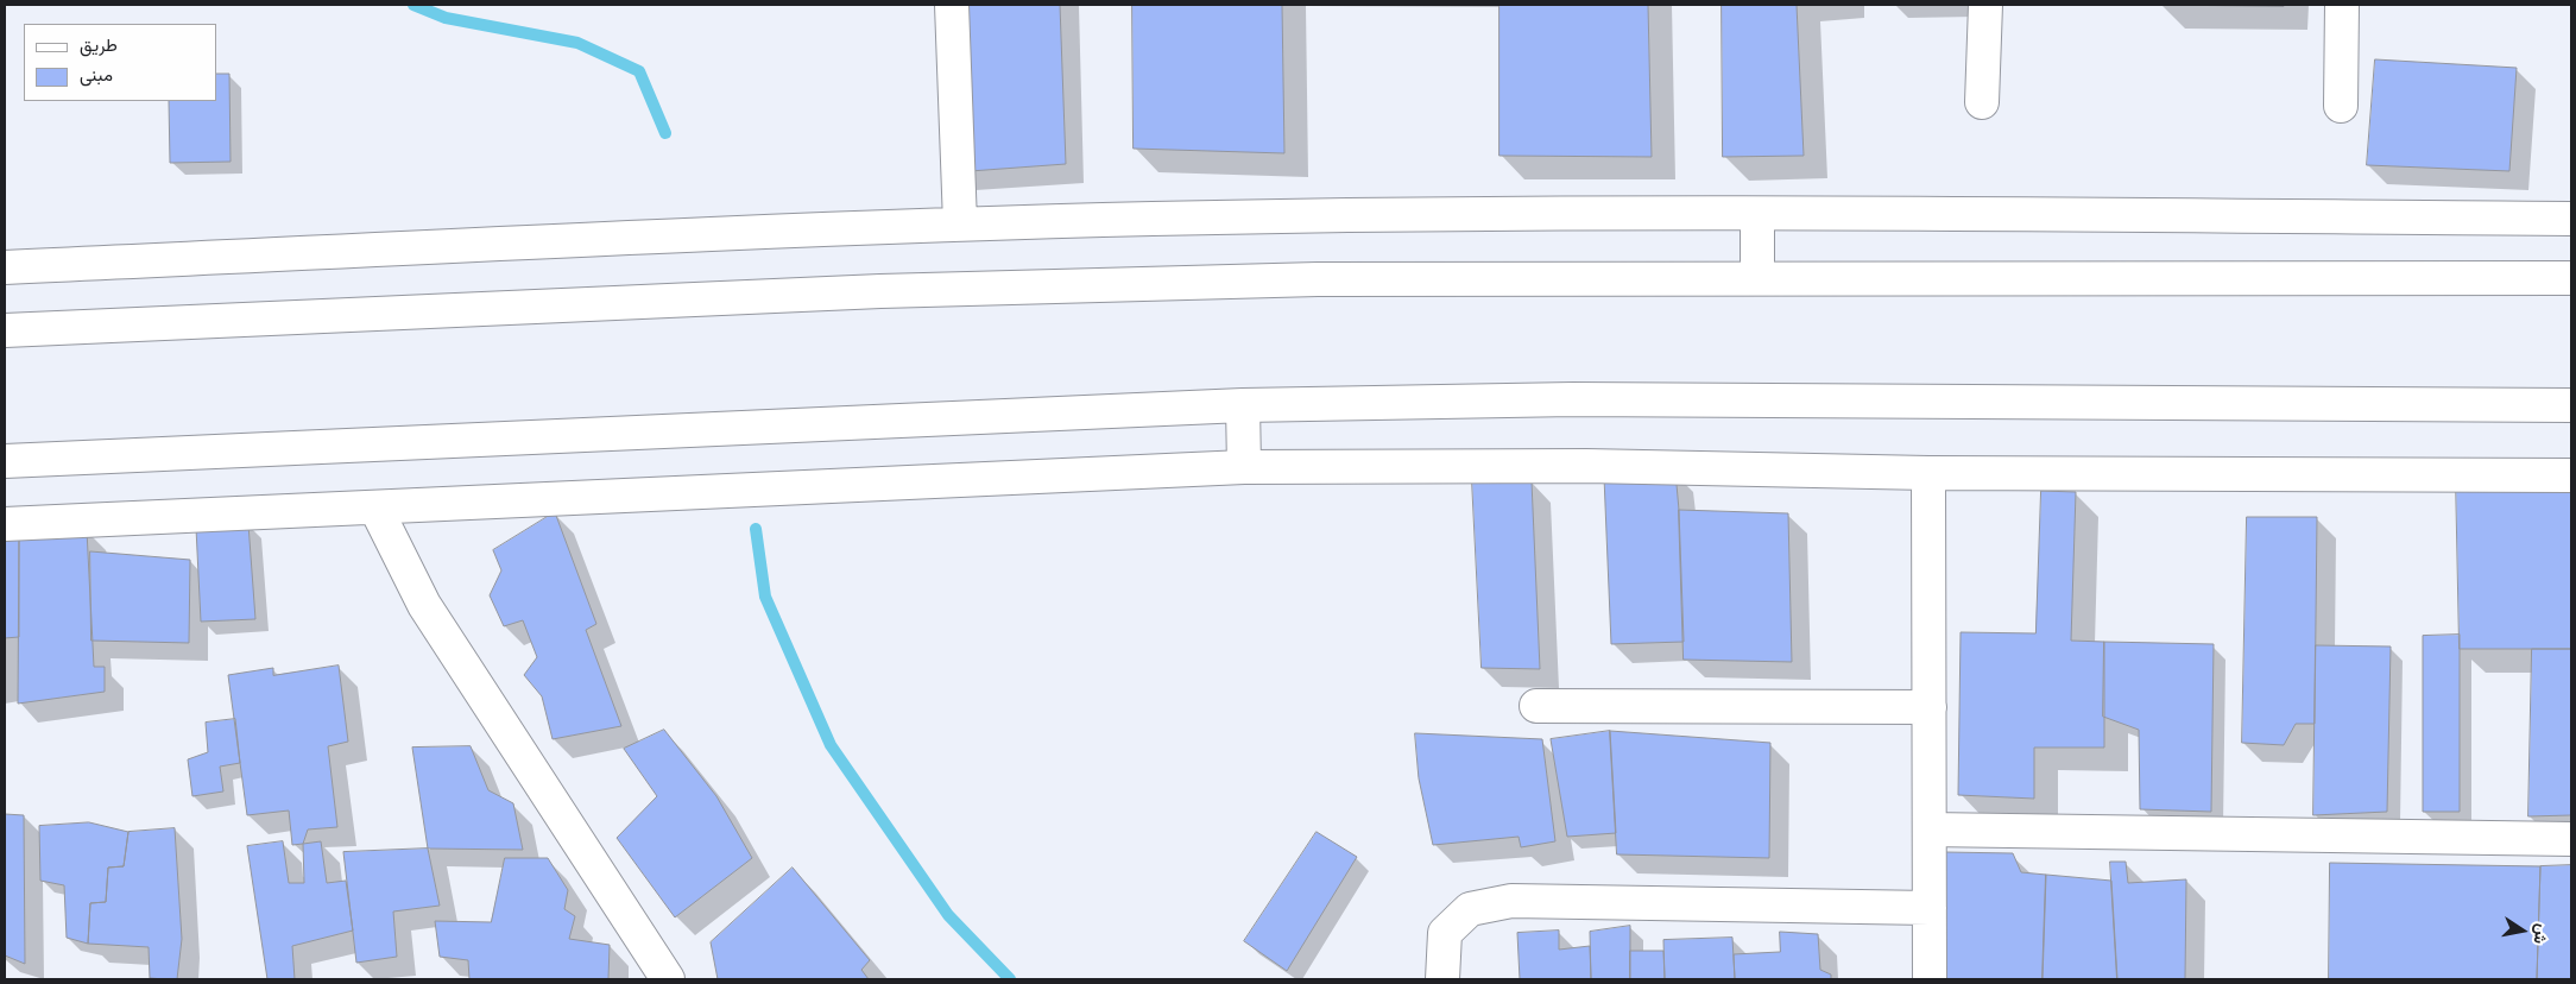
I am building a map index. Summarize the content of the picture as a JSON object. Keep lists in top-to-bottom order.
{
  "legend": ["طريق", "مبنى"],
  "north": "right"
}
